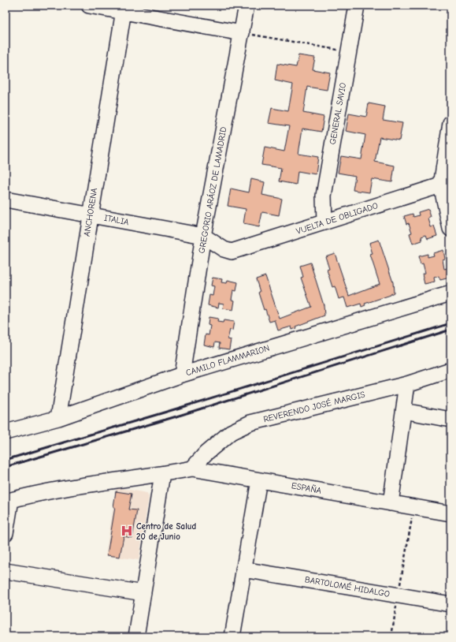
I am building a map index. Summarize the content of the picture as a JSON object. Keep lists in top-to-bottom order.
{
  "streets": {
    "street": [
      "GENERAL SAVIO",
      "GREGORIO ARÁOZ DE LAMADRID",
      "ANCHORENA",
      "VUELTA DE OBLIGADO",
      "ITALIA",
      "CAMILO FLAMMARION",
      "REVERENDO JOSÉ MARGIS",
      "ESPAÑA",
      "BARTOLOMÉ HIDALGO"
    ]
  },
  "crossings": [
    ["GENERAL SAVIO", "VUELTA DE OBLIGADO"],
    ["GREGORIO ARÁOZ DE LAMADRID", "ITALIA"],
    ["GREGORIO ARÁOZ DE LAMADRID", "CAMILO FLAMMARION"],
    ["ANCHORENA", "ITALIA"],
    ["ANCHORENA", "CAMILO FLAMMARION"],
    ["VUELTA DE OBLIGADO", "ITALIA"],
    ["REVERENDO JOSÉ MARGIS", "ESPAÑA"]
  ],
  "places": {
    "hospital": ["Centro de Salud 20 de Junio"]
  }
}
